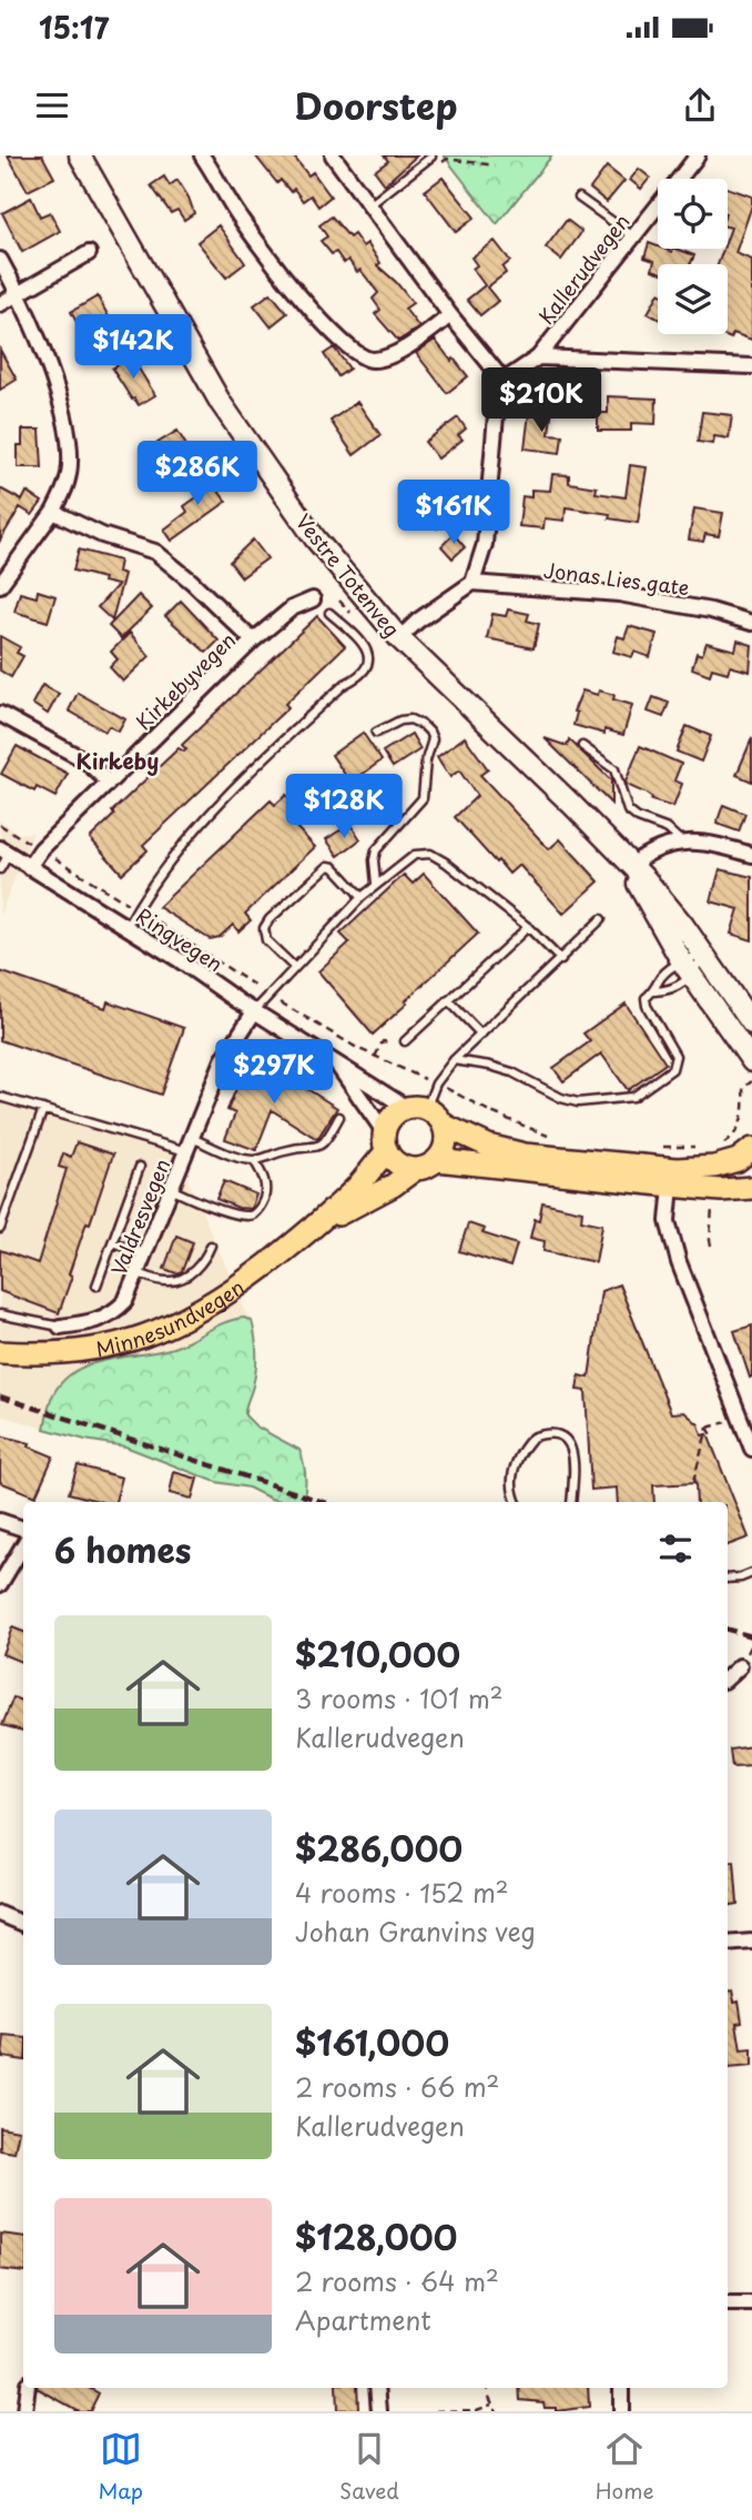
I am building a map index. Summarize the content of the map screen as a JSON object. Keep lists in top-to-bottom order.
{
  "streets": {
    "main road": ["Vestre Totenveg", "Minnesundvegen"],
    "street": [
      "Kallerudvegen",
      "Jonas Lies gate",
      "Kirkebyvegen",
      "Ringvegen",
      "Valdresvegen"
    ]
  },
  "crossings": [
    ["Kirkebyvegen", "Ringvegen"],
    ["Ringvegen", "Valdresvegen"],
    ["Ringvegen", "Minnesundvegen"]
  ],
  "districts": ["Kirkeby"],
  "page": {
    "status": "15:17",
    "header": "Doorstep",
    "price": [
      "$142K",
      "$210K",
      "$286K",
      "$161K",
      "$128K",
      "$297K"
    ],
    "heading": "6 homes",
    "list": [
      {
        "name": "$210,000",
        "note": "3 rooms · 101 m² · Kallerudvegen"
      },
      {
        "name": "$286,000",
        "note": "4 rooms · 152 m² · Johan Granvins veg"
      },
      {
        "name": "$161,000",
        "note": "2 rooms · 66 m² · Kallerudvegen"
      },
      {
        "name": "$128,000",
        "note": "2 rooms · 64 m² · Apartment"
      }
    ],
    "tabs": ["Map", "Saved", "Home"]
  }
}
